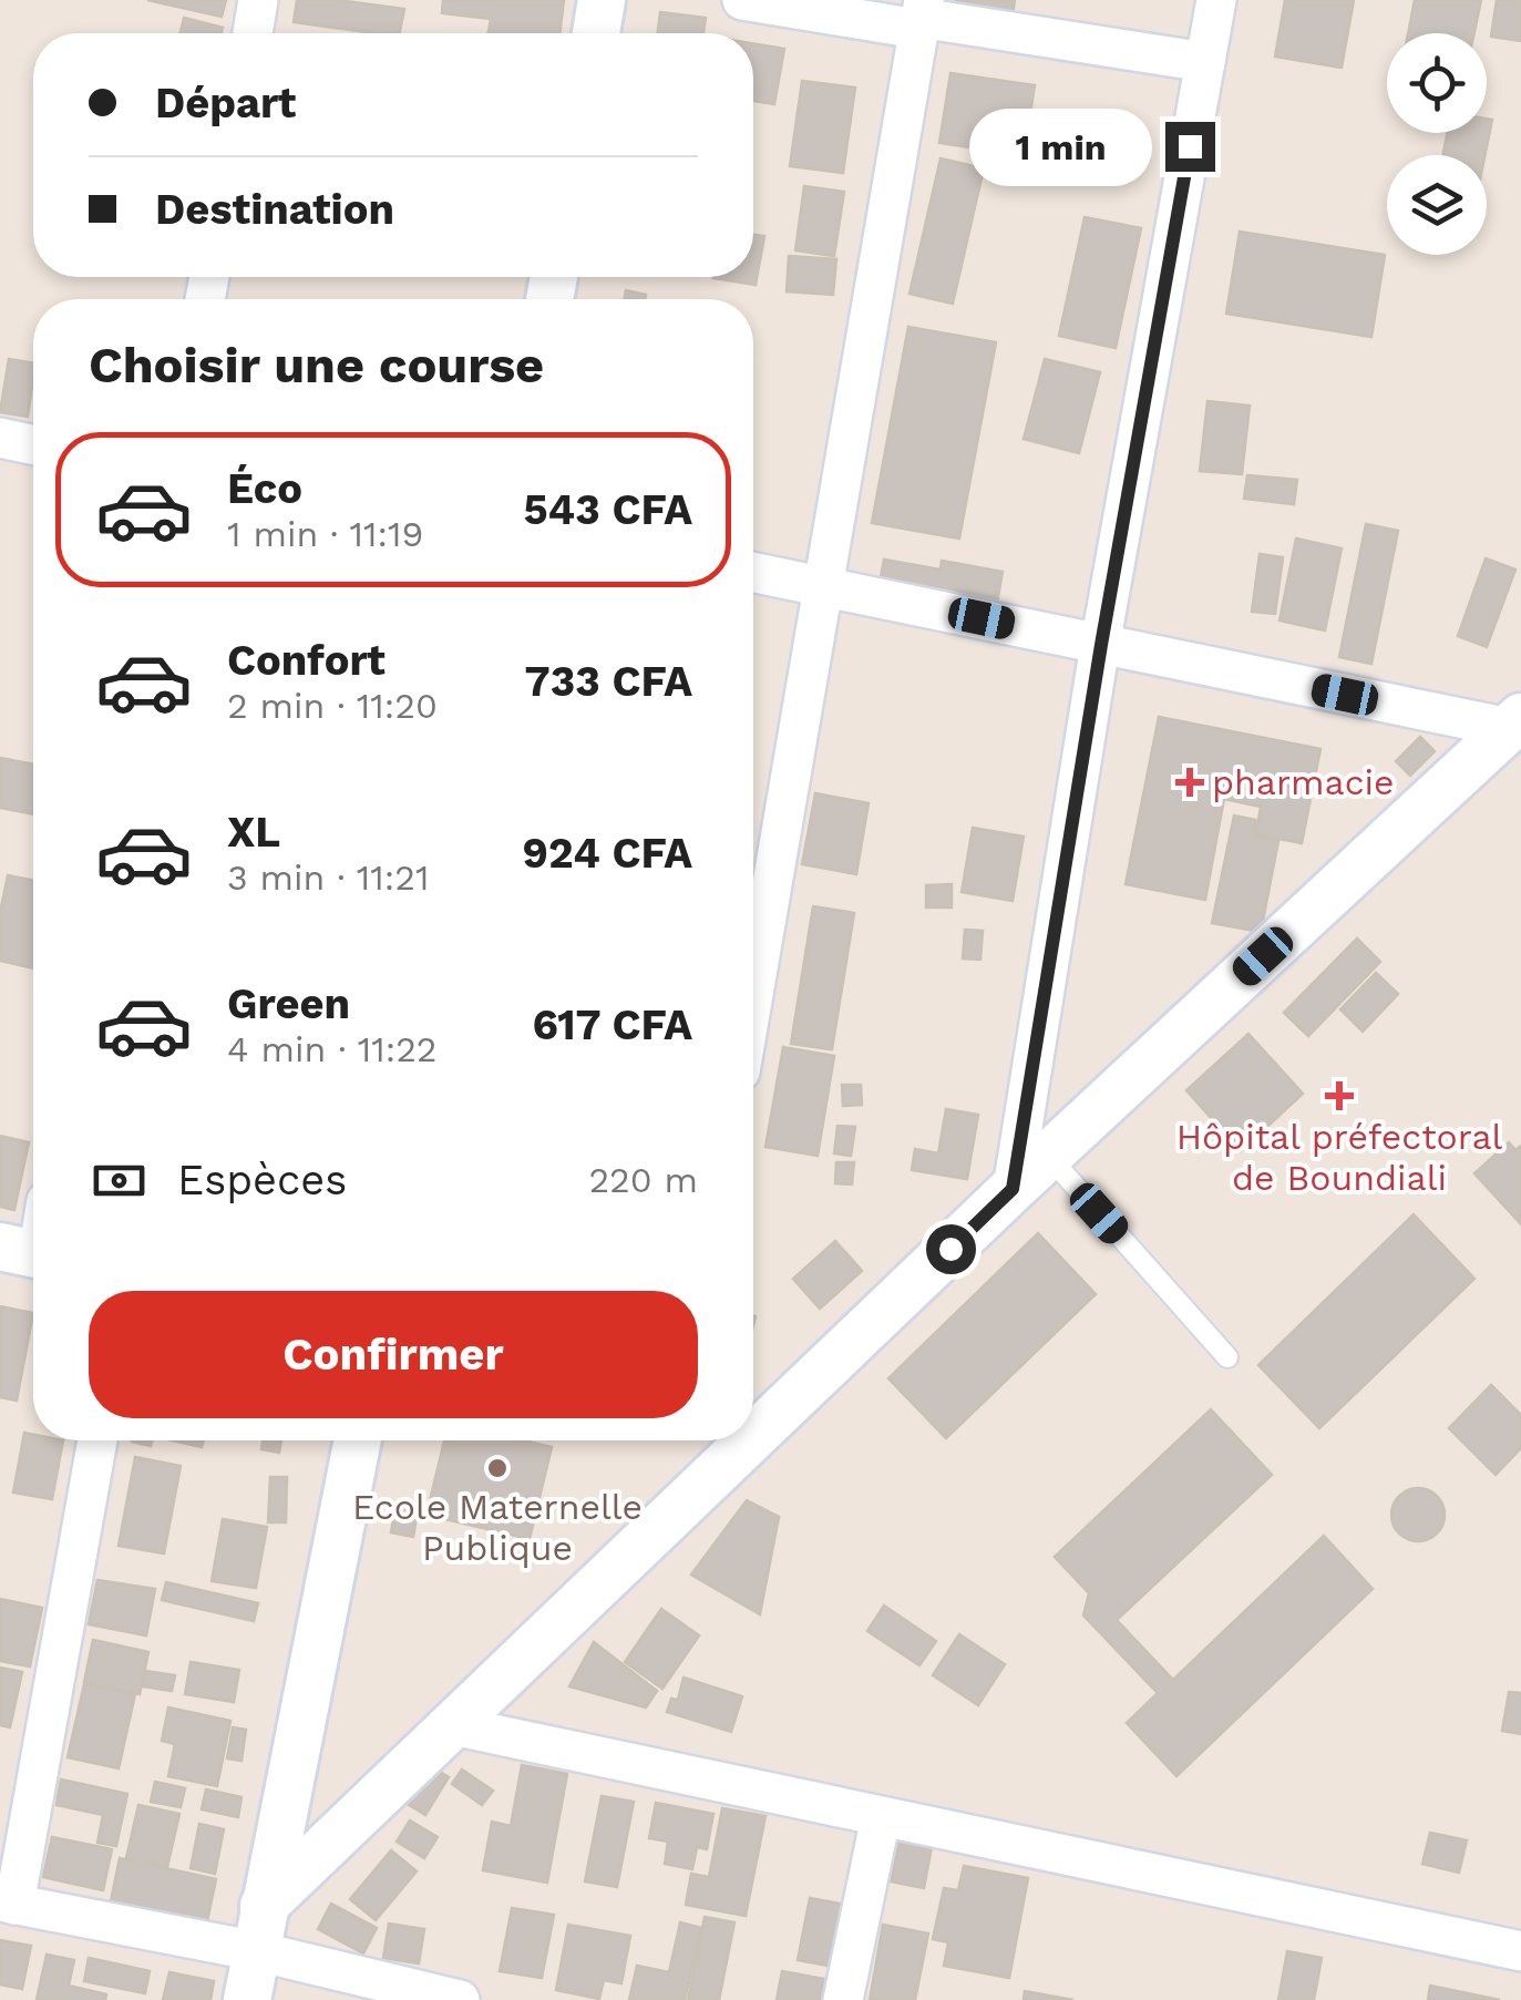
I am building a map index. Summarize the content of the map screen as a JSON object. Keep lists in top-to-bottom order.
{
  "places": {
    "health": ["pharmacie", "Hôpital préfectoral de Boundiali"],
    "other": ["Ecole Maternelle Publique"]
  },
  "page": {
    "banner": ["Départ", "Destination"],
    "bubble": "1 min",
    "heading": "Choisir une course",
    "list": [
      {
        "name": "Éco",
        "note": "1 min · 11:19",
        "value": "543 CFA"
      },
      {
        "name": "Confort",
        "note": "2 min · 11:20",
        "value": "733 CFA"
      },
      {
        "name": "XL",
        "note": "3 min · 11:21",
        "value": "924 CFA"
      },
      {
        "name": "Green",
        "note": "4 min · 11:22",
        "value": "617 CFA"
      }
    ],
    "pay": ["Espèces", "220 m"],
    "buttons": "Confirmer"
  }
}
